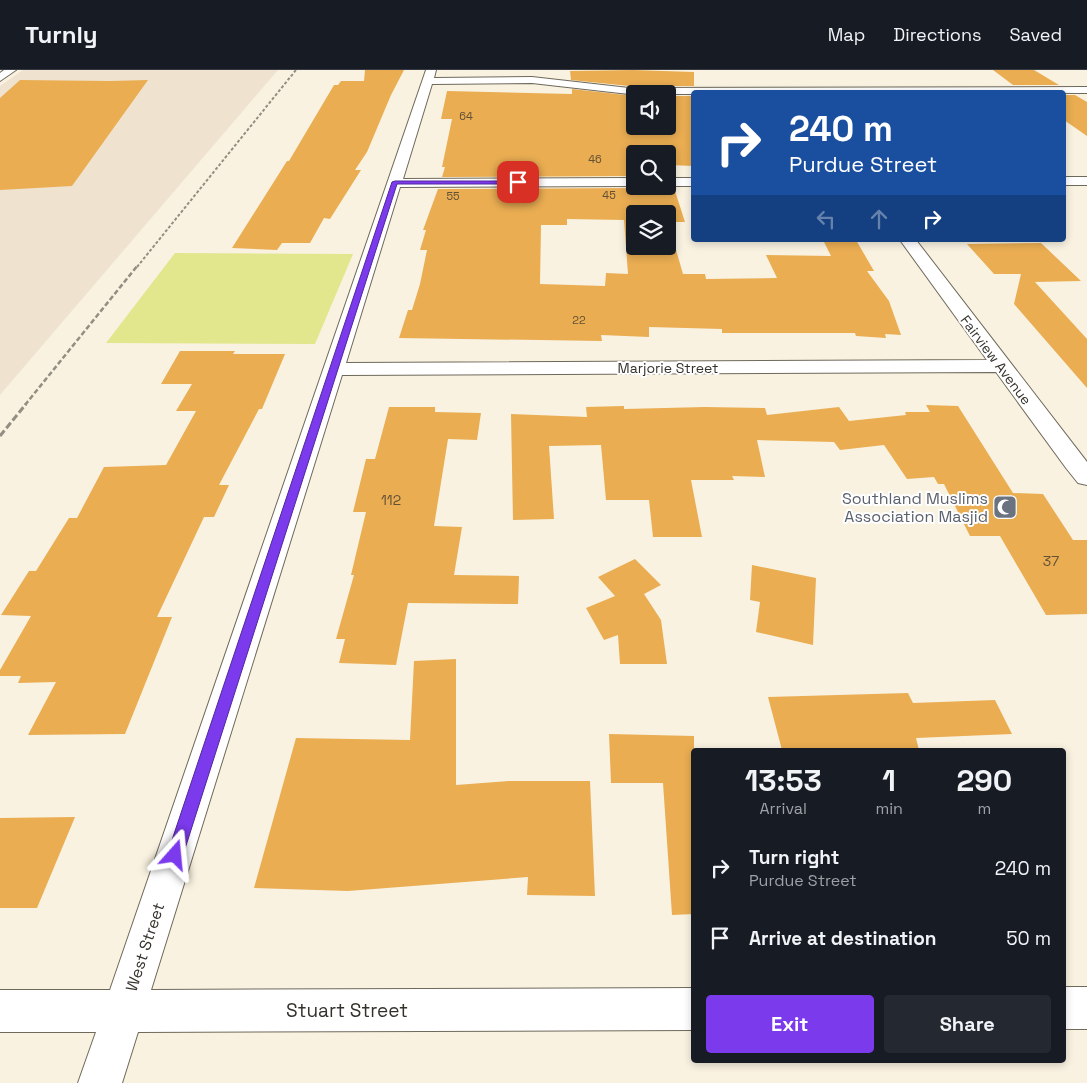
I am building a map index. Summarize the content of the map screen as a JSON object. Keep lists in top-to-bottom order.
{
  "streets": {
    "street": [
      "Fairview Avenue",
      "Marjorie Street",
      "West Street",
      "Stuart Street"
    ]
  },
  "crossings": [
    ["Fairview Avenue", "Marjorie Street"],
    ["Marjorie Street", "West Street"],
    ["West Street", "Stuart Street"]
  ],
  "places": {
    "mosque": ["Southland Muslims Association Masjid"]
  },
  "house_numbers": [
    "64",
    "46",
    "45",
    "55",
    "22",
    "112",
    "37"
  ],
  "page": {
    "header": "Turnly",
    "nav": ["Map", "Directions", "Saved"],
    "turn": ["240 m", "Purdue Street"],
    "eta": [
      "13:53",
      "Arrival",
      "1",
      "min",
      "290",
      "m"
    ],
    "list": [
      {
        "name": "Turn right",
        "note": "Purdue Street",
        "value": "240 m"
      },
      {
        "name": "Arrive at destination",
        "value": "50 m"
      }
    ],
    "buttons": ["Exit", "Share"]
  }
}
